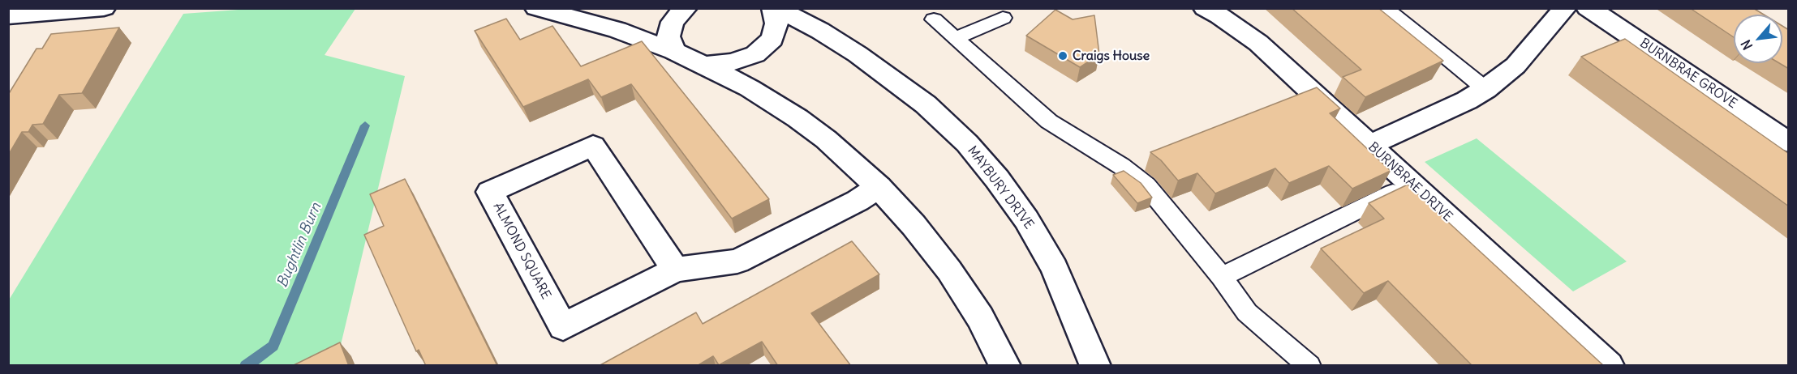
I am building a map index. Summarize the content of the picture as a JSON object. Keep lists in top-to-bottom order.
{
  "streets": {
    "street": [
      "BURNBRAE GROVE",
      "BURNBRAE DRIVE",
      "MAYBURY DRIVE",
      "ALMOND SQUARE"
    ]
  },
  "crossings": [
    ["MAYBURY DRIVE", "ALMOND SQUARE"]
  ],
  "water": ["Bughtlin Burn"],
  "places": ["Craigs House"],
  "north": "bottom left"
}
